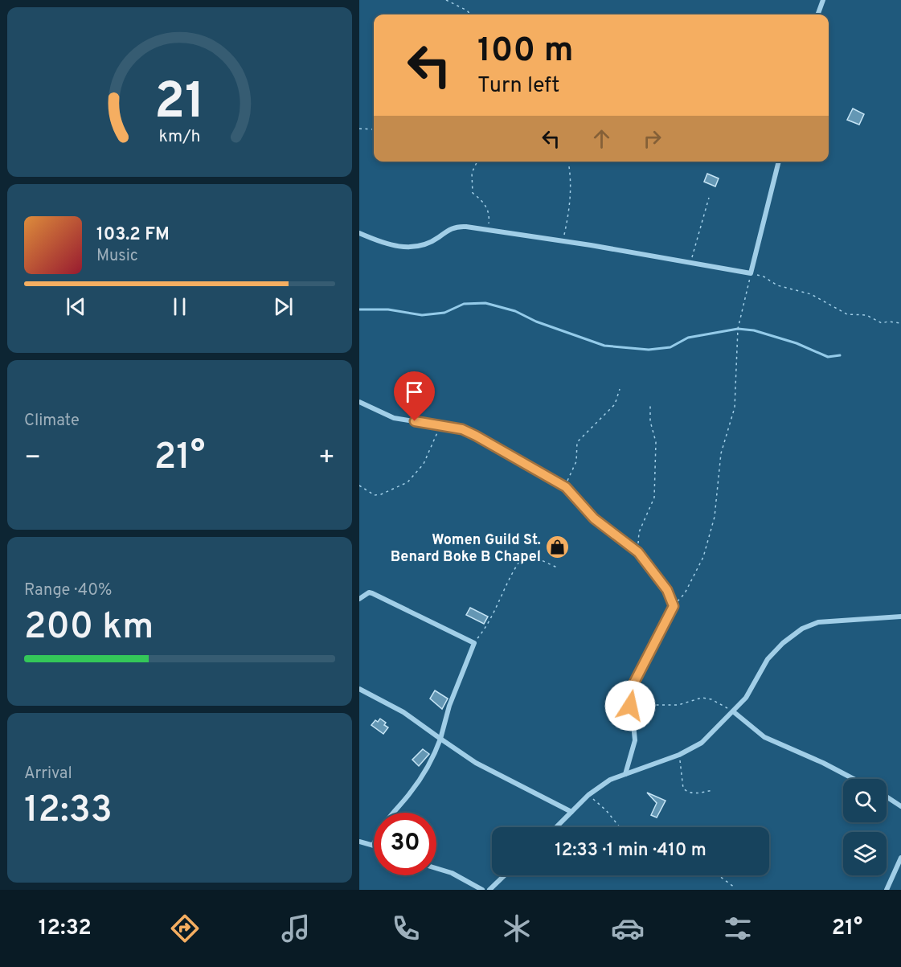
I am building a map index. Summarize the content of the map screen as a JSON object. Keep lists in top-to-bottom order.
{
  "places": {
    "shop": ["Women Guild St. Benard Boke B Chapel"]
  },
  "page": {
    "turn": ["100 m", "Turn left"],
    "song": ["103.2 FM", "Music"],
    "tile": [
      "Climate",
      ["Range · 40%", "200 km"],
      ["Arrival", "12:33"]
    ],
    "heat": ["−", "21°", "+"],
    "limit": "30",
    "trip": "12:33 · 1 min · 410 m",
    "tabs": ["12:32", "21°"],
    "gauge": ["21", "km/h"]
  }
}
